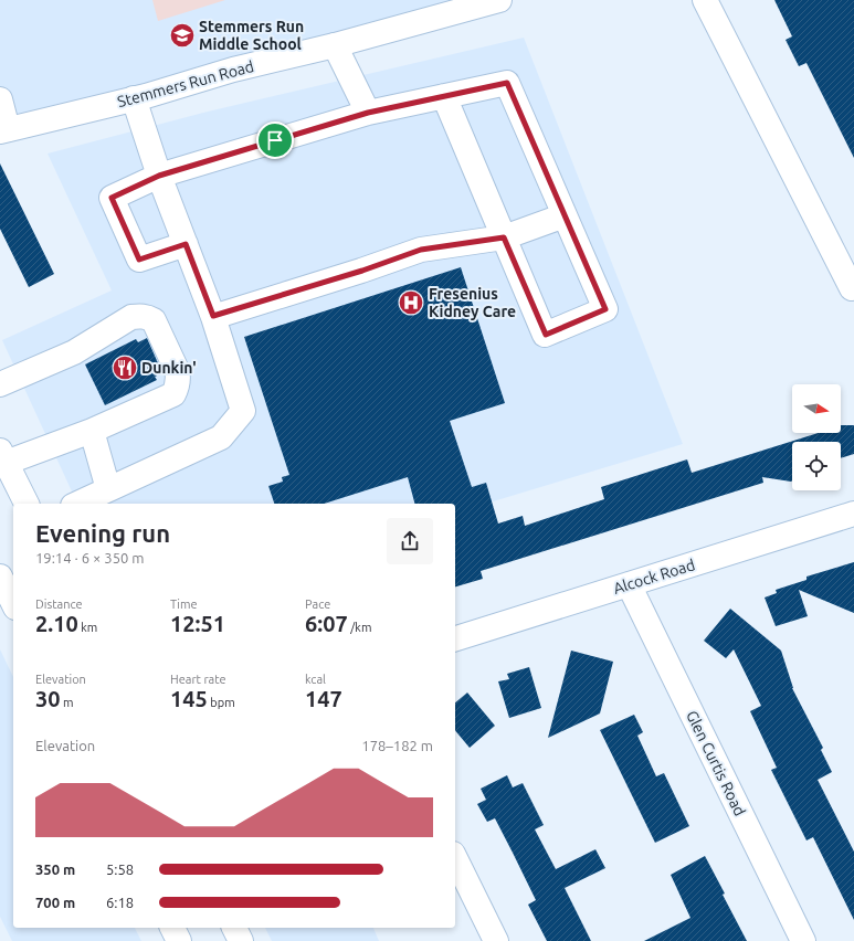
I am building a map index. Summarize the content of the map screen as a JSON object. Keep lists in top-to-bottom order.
{
  "streets": {
    "street": ["Stemmers Run Road", "Alcock Road", "Glen Curtis Road"]
  },
  "crossings": [
    ["Alcock Road", "Glen Curtis Road"]
  ],
  "places": {
    "school or university": ["Stemmers Run Middle School"],
    "hospital": ["Fresenius Kidney Care"],
    "restaurant": ["Dunkin'"]
  },
  "north": "right",
  "page": {
    "heading": ["Evening run", "19:14 · 6 × 350 m"],
    "stats": [
      ["Distance", "2.10 km"],
      ["Time", "12:51"],
      ["Pace", "6:07 /km"],
      ["Elevation", "30 m"],
      ["Heart rate", "145 bpm"],
      ["kcal", "147"]
    ],
    "chart": ["Elevation", "178–182 m"],
    "list": [
      {
        "name": "350 m",
        "note": "5:58"
      },
      {
        "name": "700 m",
        "note": "6:18"
      }
    ]
  }
}
